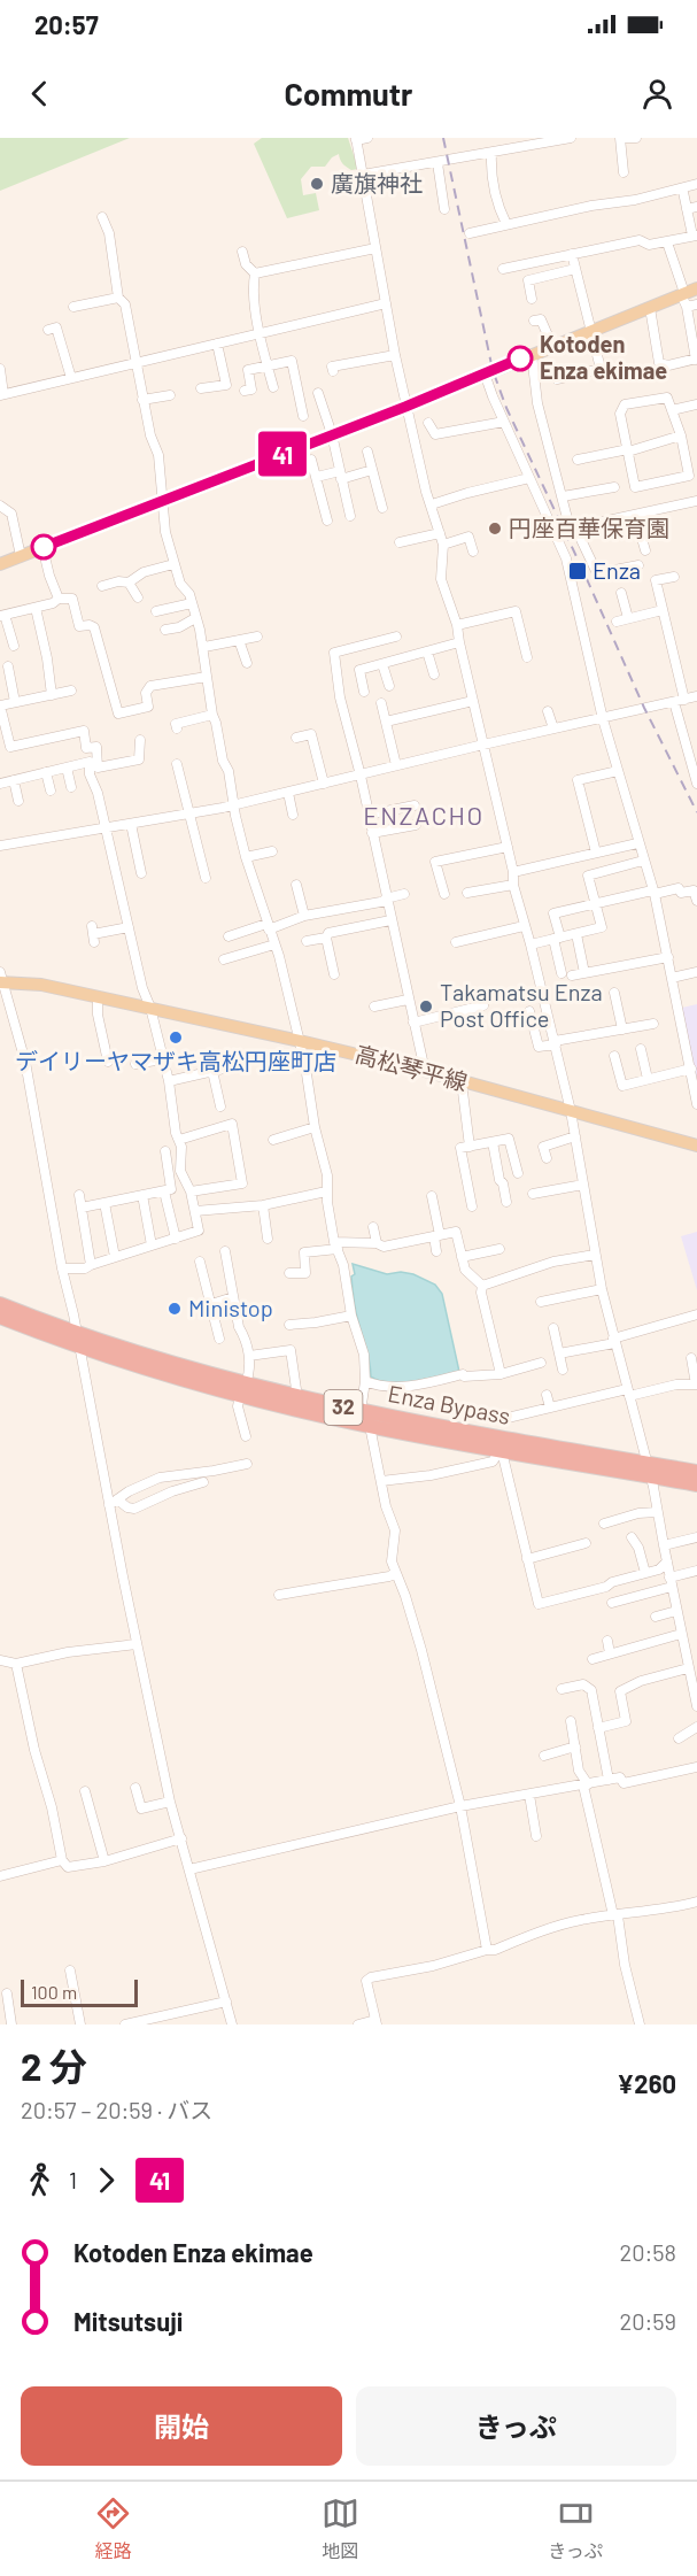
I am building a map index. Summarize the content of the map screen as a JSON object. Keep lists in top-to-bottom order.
{
  "streets": {
    "highway": ["Enza Bypass", "32"],
    "main road": ["高松琴平線"]
  },
  "districts": ["ENZACHO"],
  "places": {
    "other": [
      "廣旗神社",
      "Kotoden Enza ekimae",
      "円座百華保育園",
      "Takamatsu Enza Post Office",
      "デイリーヤマザキ高松円座町店",
      "Ministop"
    ],
    "transit": ["Enza"]
  },
  "lines": ["bus line 41"],
  "scale_bar": "100 m",
  "page": {
    "status": "20:57",
    "header": "Commutr",
    "on_map": "41",
    "scale": "100 m",
    "heading": ["2 分", "20:57 – 20:59 · バス", "¥260"],
    "legs": ["1", "41"],
    "list": [
      {
        "name": "Kotoden Enza ekimae",
        "value": "20:58"
      },
      {
        "name": "Mitsutsuji",
        "value": "20:59"
      }
    ],
    "buttons": ["開始", "きっぷ"],
    "tabs": ["経路", "地図", "きっぷ"]
  }
}
